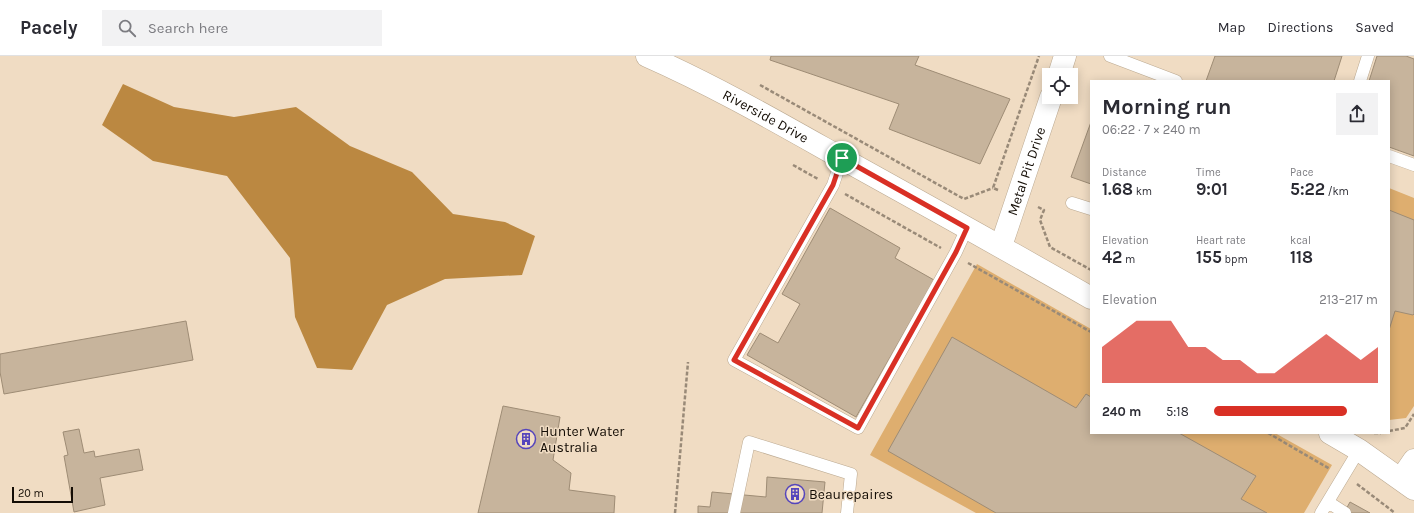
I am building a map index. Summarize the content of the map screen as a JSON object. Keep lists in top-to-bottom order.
{
  "streets": {
    "street": ["Riverside Drive", "Metal Pit Drive"]
  },
  "crossings": [
    ["Riverside Drive", "Metal Pit Drive"]
  ],
  "places": {
    "building": ["Hunter Water Australia", "Beaurepaires"]
  },
  "scale_bar": "20 m",
  "page": {
    "header": "Pacely",
    "search": "Search here",
    "nav": ["Map", "Directions", "Saved"],
    "heading": ["Morning run", "06:22 · 7 × 240 m"],
    "stats": [
      ["Distance", "1.68 km"],
      ["Time", "9:01"],
      ["Pace", "5:22 /km"],
      ["Elevation", "42 m"],
      ["Heart rate", "155 bpm"],
      ["kcal", "118"]
    ],
    "chart": ["Elevation", "213–217 m"],
    "list": [
      {
        "name": "240 m",
        "note": "5:18"
      }
    ],
    "scale": "20 m"
  }
}
